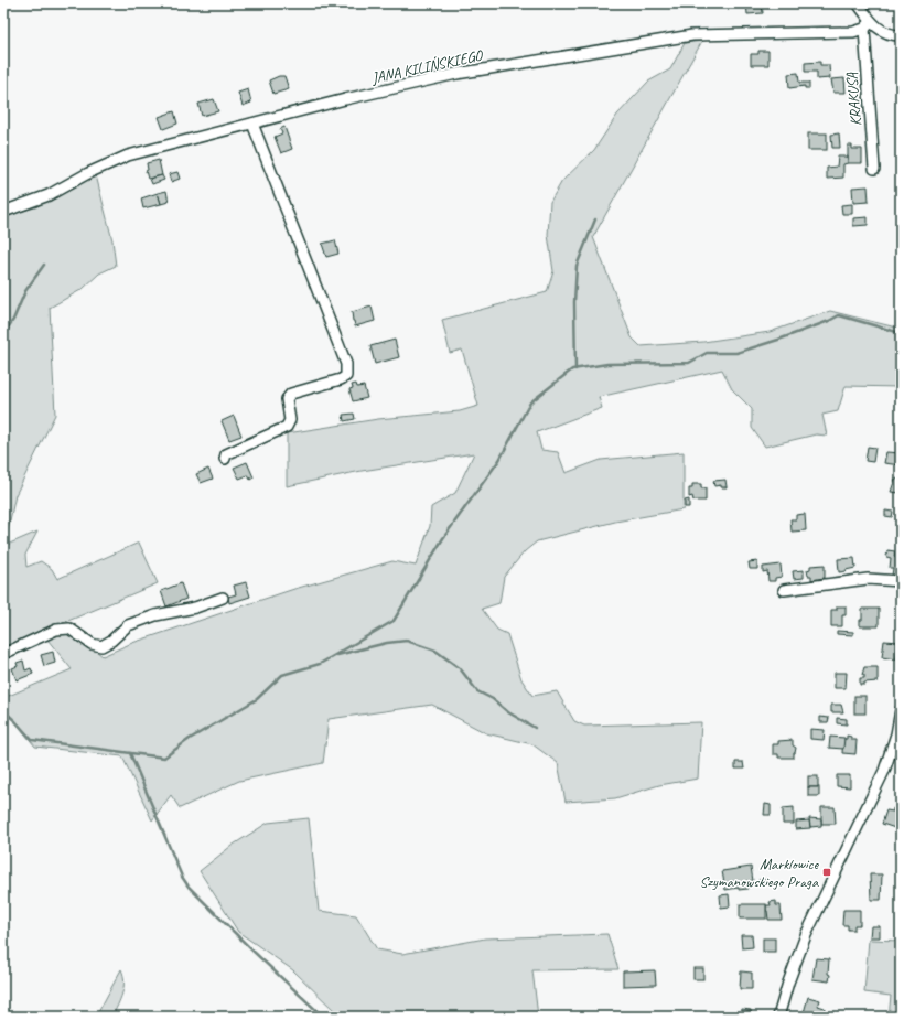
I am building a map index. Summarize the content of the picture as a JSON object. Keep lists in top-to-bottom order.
{
  "streets": {
    "street": ["JANA KILIŃSKIEGO", "KRAKUSA"]
  },
  "crossings": [
    ["JANA KILIŃSKIEGO", "KRAKUSA"]
  ],
  "places": {
    "transit": ["Marklowice Szymanowskiego Praga"]
  }
}
